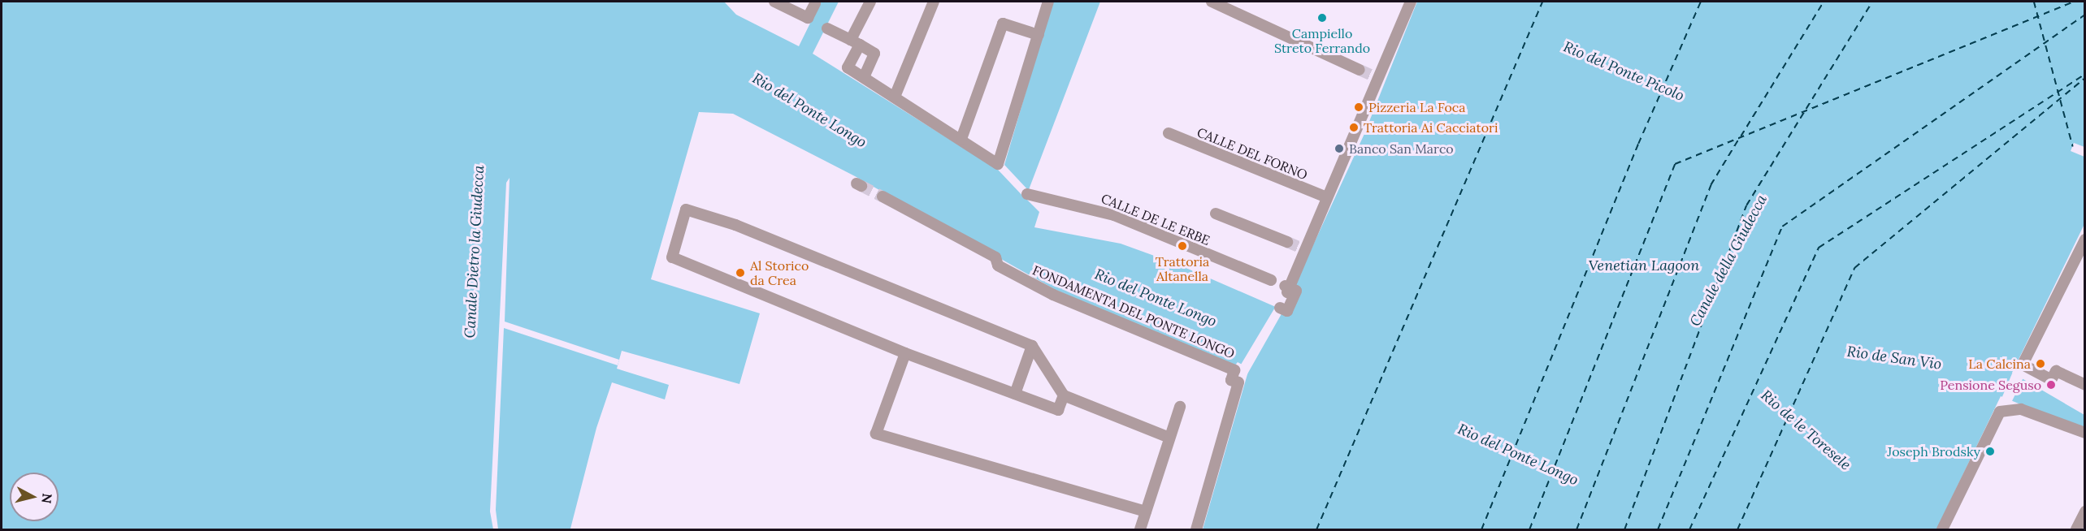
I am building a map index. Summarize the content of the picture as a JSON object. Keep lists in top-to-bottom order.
{
  "streets": {
    "street": ["CALLE DEL FORNO", "CALLE DE LE ERBE", "FONDAMENTA DEL PONTE LONGO"]
  },
  "water": [
    "Rio del Ponte Picolo",
    "Rio del Ponte Longo",
    "Canale Dietro la Giudecca",
    "Canale della Giudecca",
    "Venetian Lagoon",
    "Rio de San Vio",
    "Rio de le Toresele"
  ],
  "places": [
    "Campiello Streto Ferrando",
    "Pizzeria La Foca",
    "Trattoria Ai Cacciatori",
    "Banco San Marco",
    "Trattoria Altanella",
    "Al Storico da Crea",
    "La Calcina",
    "Pensione Seguso",
    "Joseph Brodsky"
  ],
  "north": "right"
}
